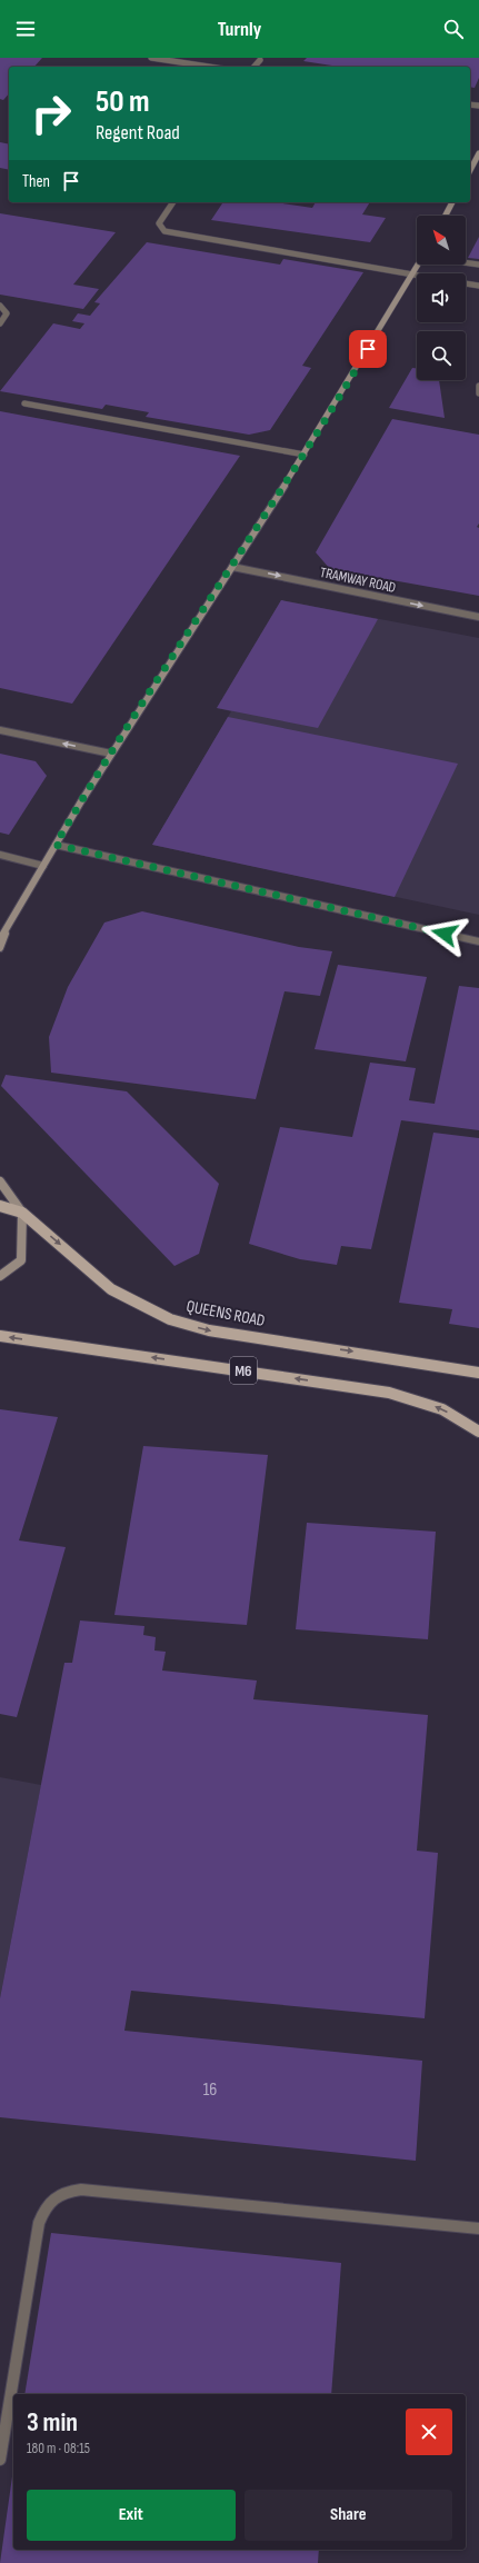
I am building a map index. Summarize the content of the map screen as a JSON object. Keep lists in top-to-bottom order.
{
  "streets": {
    "main road": ["QUEENS ROAD", "M6"],
    "street": ["TRAMWAY ROAD"]
  },
  "one_way": ["TRAMWAY ROAD"],
  "house_numbers": ["16"],
  "north": "top left",
  "page": {
    "header": "Turnly",
    "turn": ["50 m", "Regent Road"],
    "then": "Then",
    "heading": ["3 min", "180 m · 08:15"],
    "buttons": ["Exit", "Share"]
  }
}
